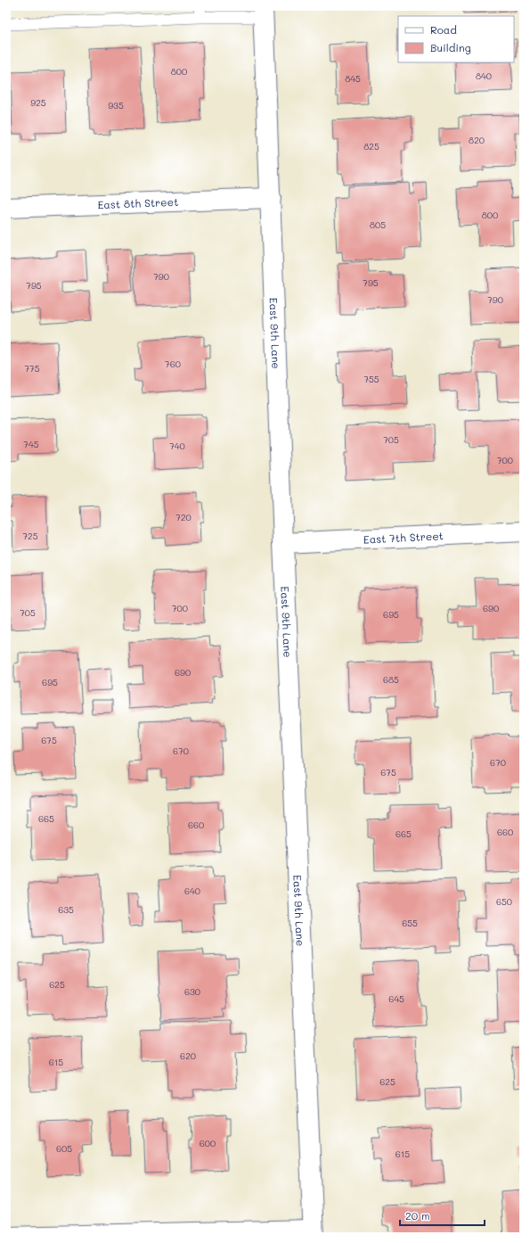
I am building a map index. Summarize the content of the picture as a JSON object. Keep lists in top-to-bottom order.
{
  "streets": {
    "street": ["East 8th Street", "East 9th Lane", "East 7th Street"]
  },
  "crossings": [
    ["East 8th Street", "East 9th Lane"],
    ["East 9th Lane", "East 7th Street"]
  ],
  "house_numbers": [
    "800",
    "840",
    "845",
    "925",
    "935",
    "820",
    "825",
    "800",
    "805",
    "790",
    "795",
    "795",
    "790",
    "760",
    "775",
    "755",
    "705",
    "745",
    "740",
    "700",
    "720",
    "725",
    "700",
    "690",
    "705",
    "695",
    "690",
    "685",
    "695",
    "675",
    "670",
    "670",
    "675",
    "665",
    "660",
    "660",
    "665",
    "640",
    "650",
    "635",
    "655",
    "625",
    "630",
    "645",
    "620",
    "615",
    "625",
    "600",
    "605",
    "615"
  ],
  "legend": ["Road", "Building"],
  "scale_bar": "20 m"
}
